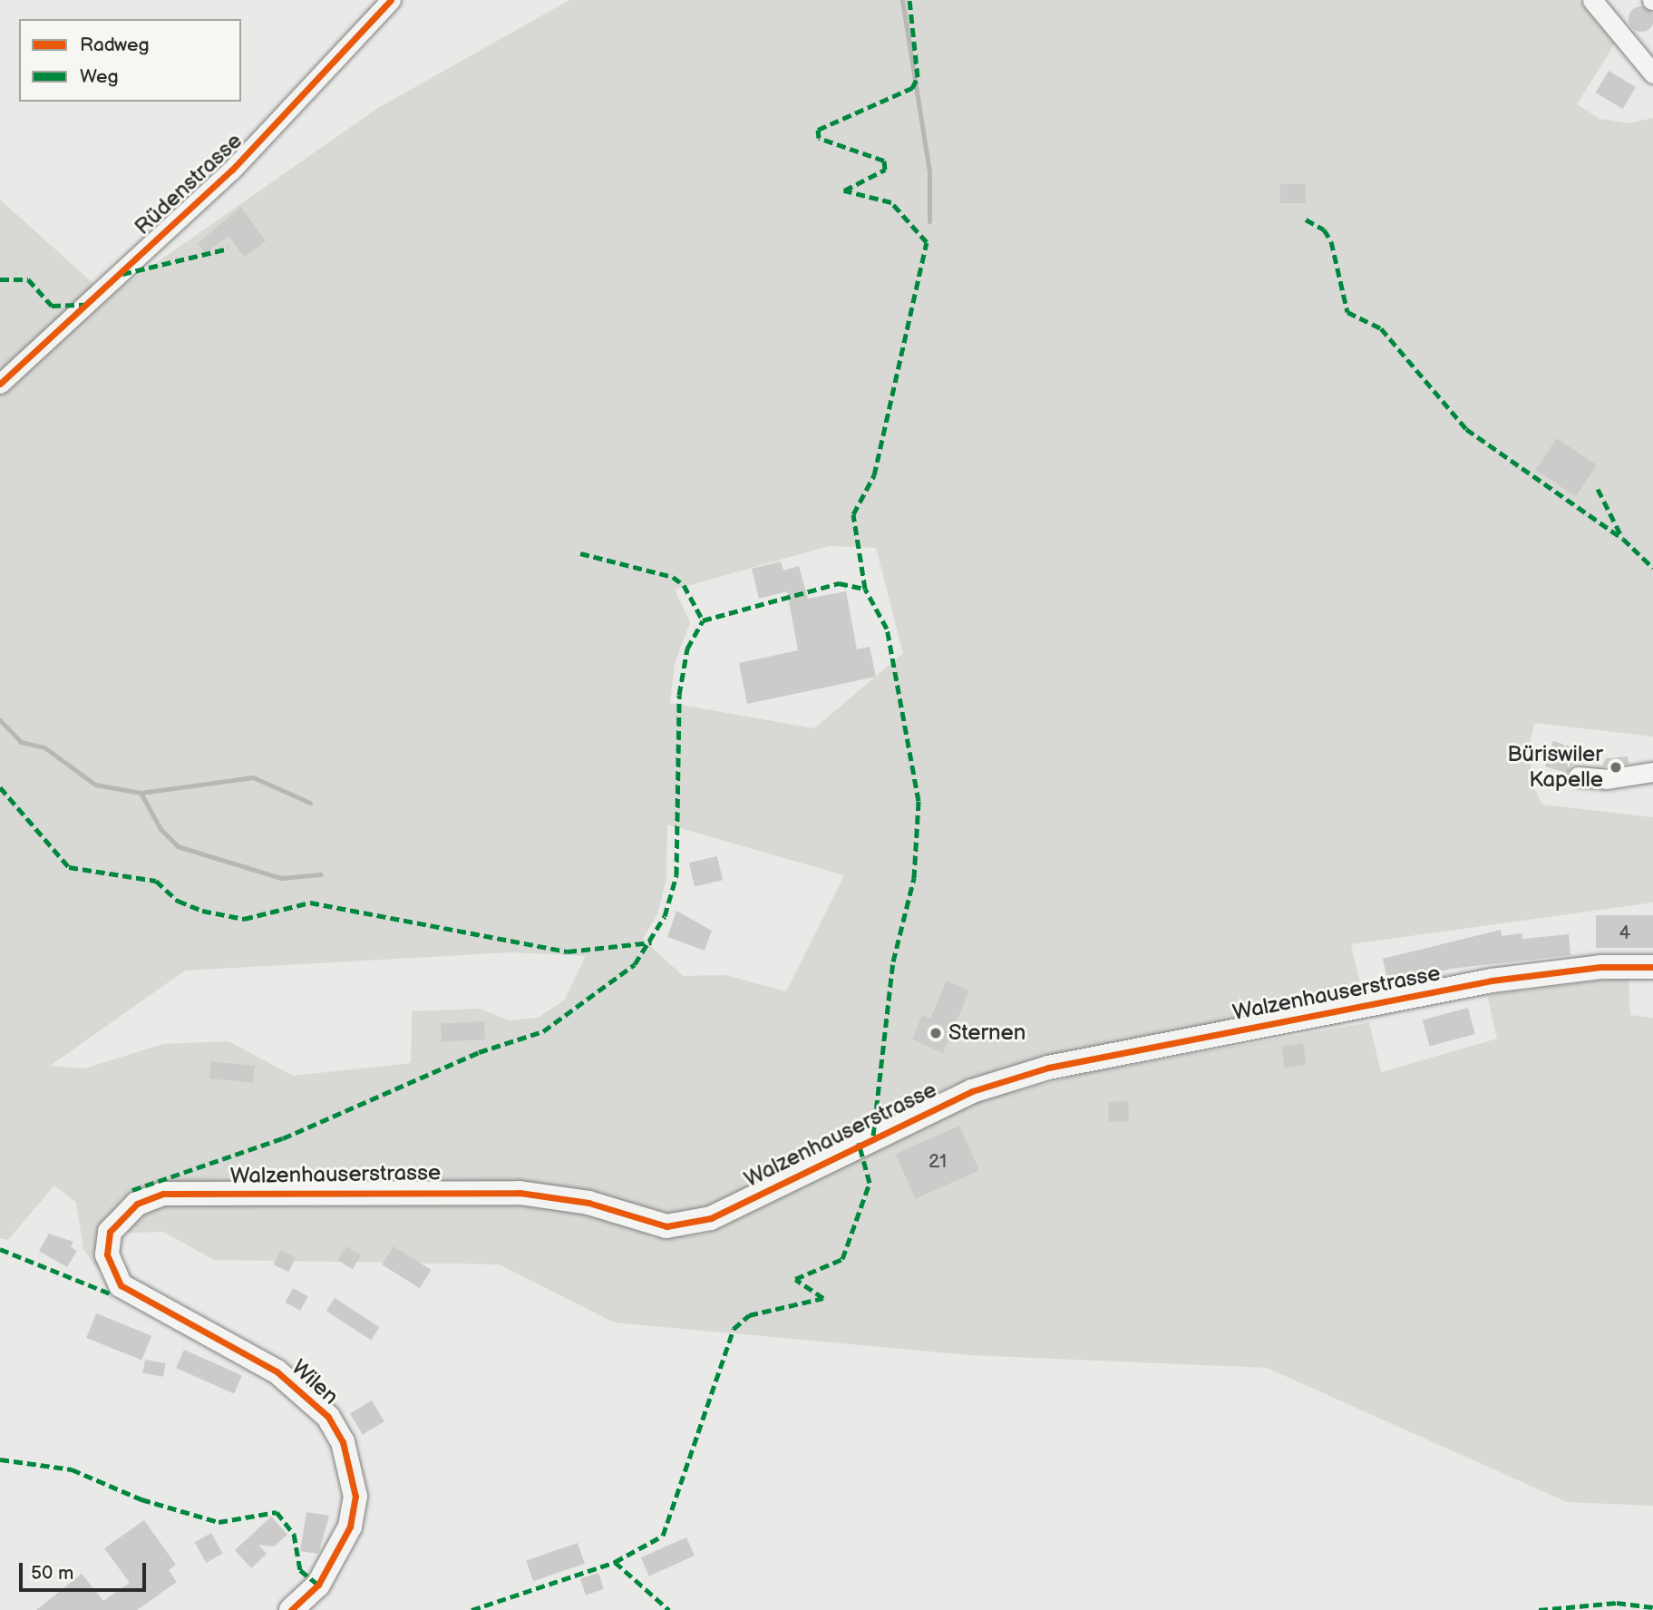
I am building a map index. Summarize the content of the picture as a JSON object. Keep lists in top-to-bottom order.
{
  "streets": {
    "street": ["Rüdenstrasse", "Walzenhauserstrasse", "Wilen"]
  },
  "crossings": [
    ["Walzenhauserstrasse", "Wilen"]
  ],
  "places": ["Büriswiler Kapelle", "Sternen"],
  "house_numbers": ["4", "21"],
  "legend": ["Radweg", "Weg"],
  "scale_bar": "50 m"
}
